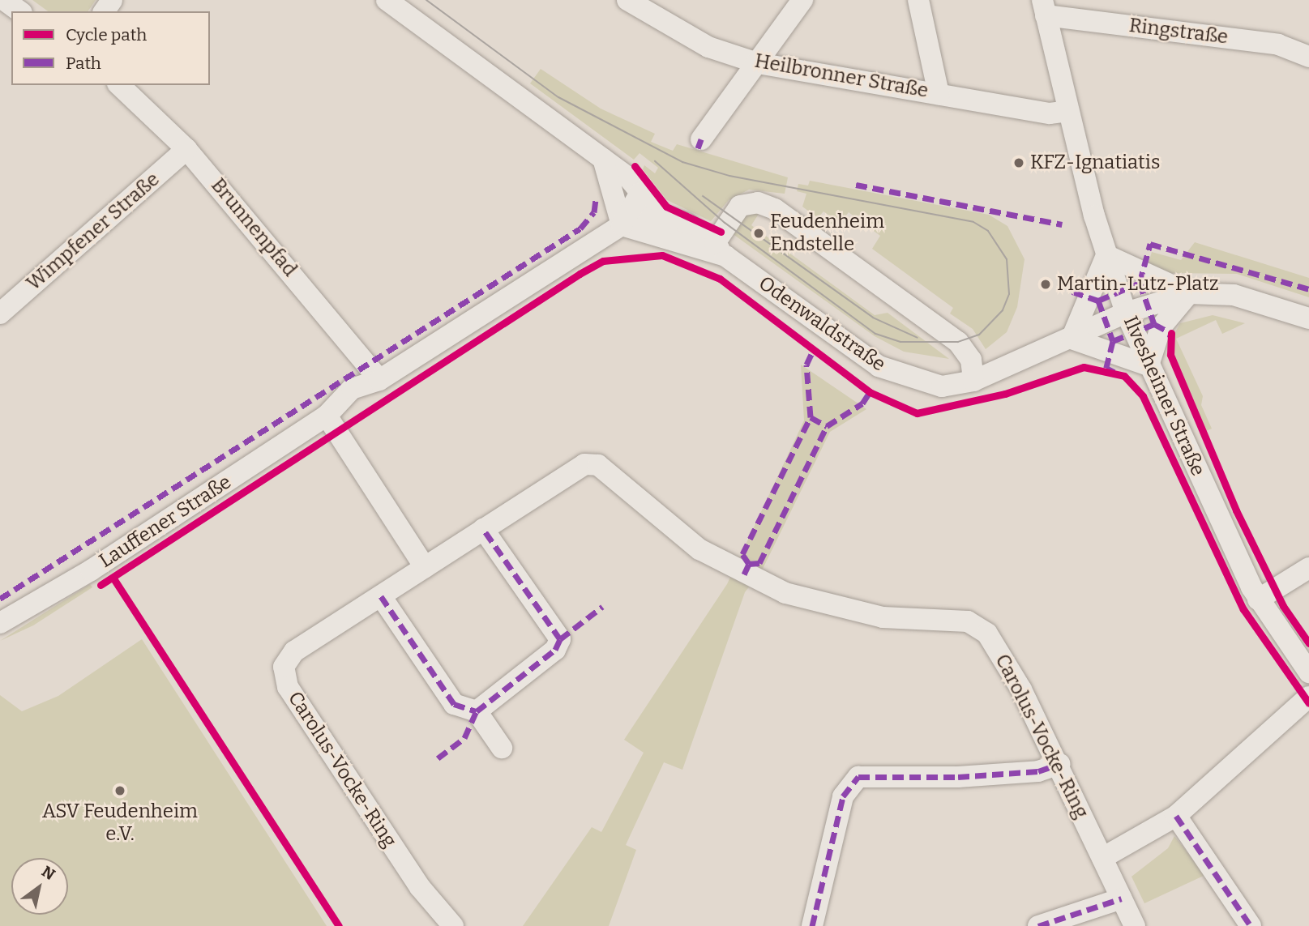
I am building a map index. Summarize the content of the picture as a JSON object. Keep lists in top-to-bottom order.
{
  "streets": {
    "street": [
      "Ringstraße",
      "Heilbronner Straße",
      "Brunnenpfad",
      "Wimpfener Straße",
      "Odenwaldstraße",
      "Ilvesheimer Straße",
      "Lauffener Straße",
      "Carolus-Vocke-Ring"
    ]
  },
  "crossings": [
    ["Ringstraße", "Ilvesheimer Straße"],
    ["Heilbronner Straße", "Ilvesheimer Straße"],
    ["Brunnenpfad", "Wimpfener Straße"],
    ["Brunnenpfad", "Lauffener Straße"],
    ["Odenwaldstraße", "Ilvesheimer Straße"],
    ["Odenwaldstraße", "Lauffener Straße"]
  ],
  "places": [
    "KFZ-Ignatiatis",
    "Feudenheim Endstelle",
    "Martin-Lutz-Platz",
    "ASV Feudenheim e.V."
  ],
  "legend": ["Cycle path", "Path"],
  "north": "top right"
}
